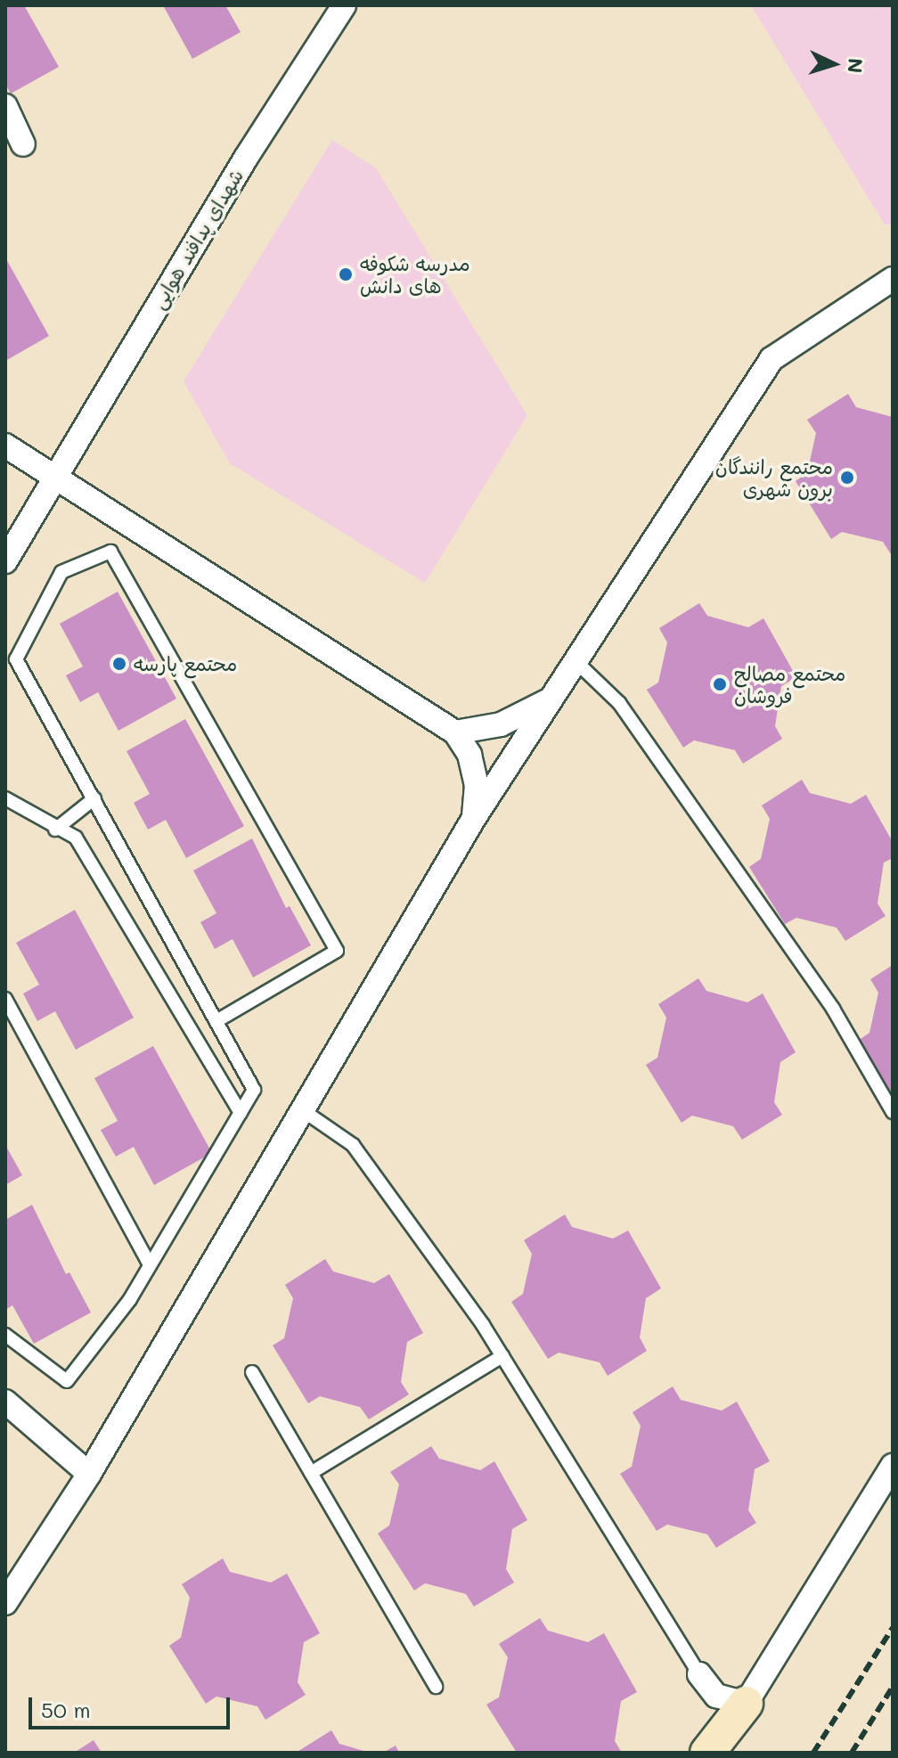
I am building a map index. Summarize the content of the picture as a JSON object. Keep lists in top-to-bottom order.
{
  "streets": {
    "street": ["شهدای پدافند هوایی"]
  },
  "places": [
    "مدرسه شکوفه های دانش",
    "محتمع رانندگان برون شهری",
    "محتمع پارسه",
    "محتمع مصالح فروشان"
  ],
  "scale_bar": "50 m",
  "north": "right"
}
